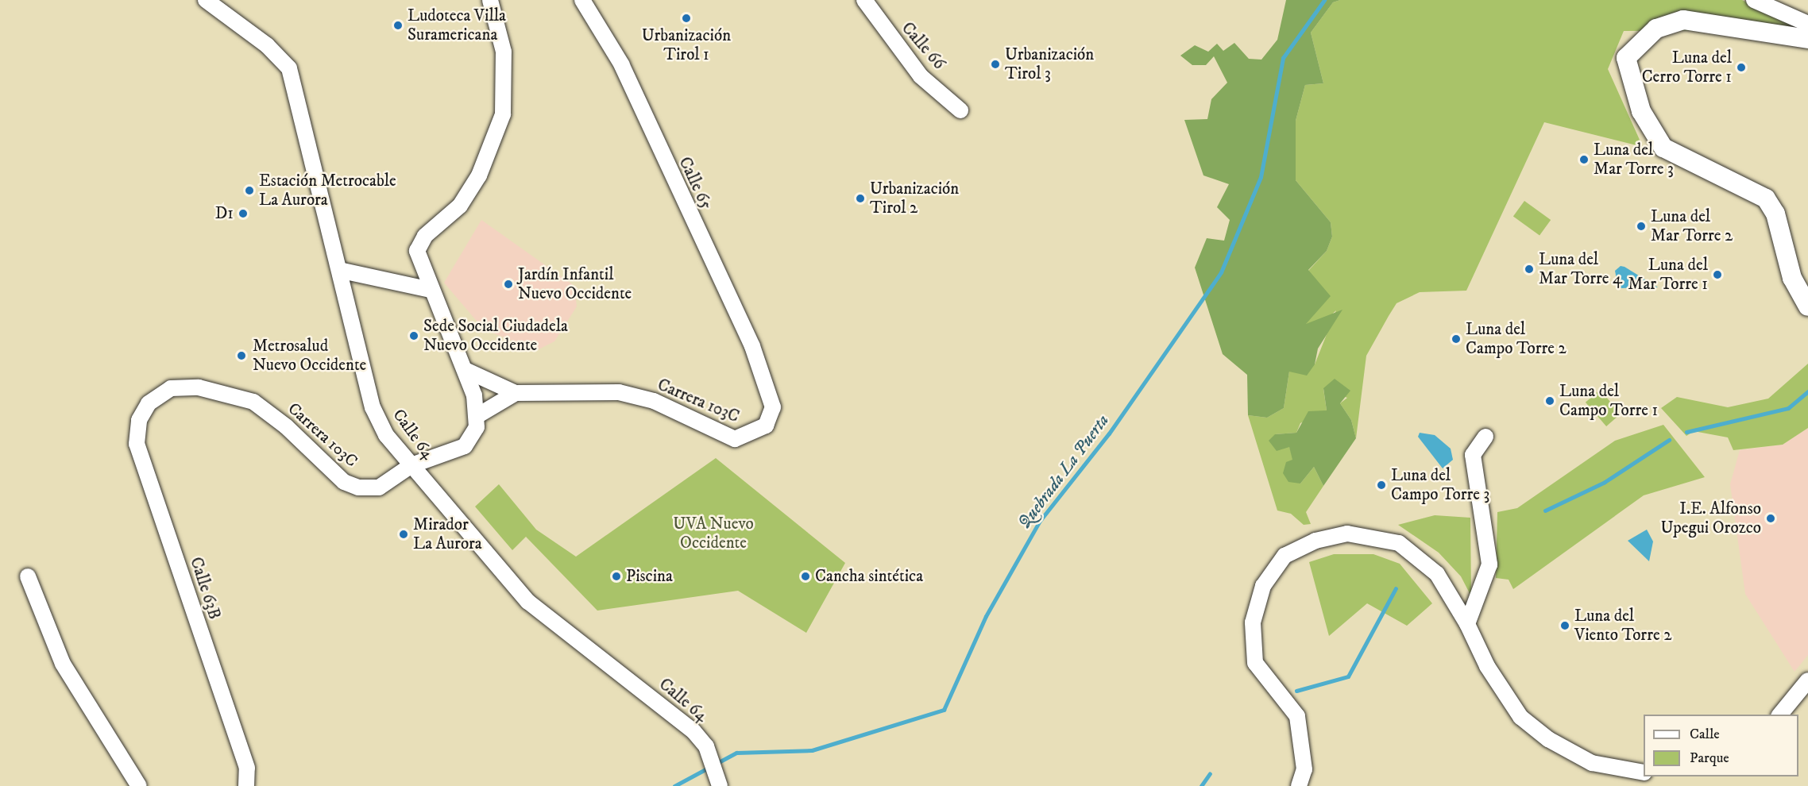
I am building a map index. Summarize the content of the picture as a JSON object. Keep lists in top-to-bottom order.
{
  "streets": {
    "street": [
      "Calle 66",
      "Calle 65",
      "Carrera 103C",
      "Calle 64",
      "Calle 63B"
    ]
  },
  "crossings": [
    ["Calle 65", "Carrera 103C"],
    ["Carrera 103C", "Calle 64"],
    ["Carrera 103C", "Calle 63B"]
  ],
  "water": ["Quebrada La Puerta"],
  "parks": ["UVA Nuevo Occidente"],
  "places": [
    "Urbanización Tirol 1",
    "Ludoteca Villa Suramericana",
    "Urbanización Tirol 3",
    "Luna del Cerro Torre 1",
    "Luna del Mar Torre 3",
    "Estación Metrocable La Aurora",
    "Urbanización Tirol 2",
    "D1",
    "Luna del Mar Torre 2",
    "Luna del Mar Torre 4",
    "Luna del Mar Torre 1",
    "Jardín Infantil Nuevo Occidente",
    "Sede Social Ciudadela Nuevo Occidente",
    "Luna del Campo Torre 2",
    "Metrosalud Nuevo Occidente",
    "Luna del Campo Torre 1",
    "Luna del Campo Torre 3",
    "I.E. Alfonso Upegui Orozco",
    "Mirador La Aurora",
    "Piscina",
    "Cancha sintética",
    "Luna del Viento Torre 2"
  ],
  "legend": ["Calle", "Parque"]
}
